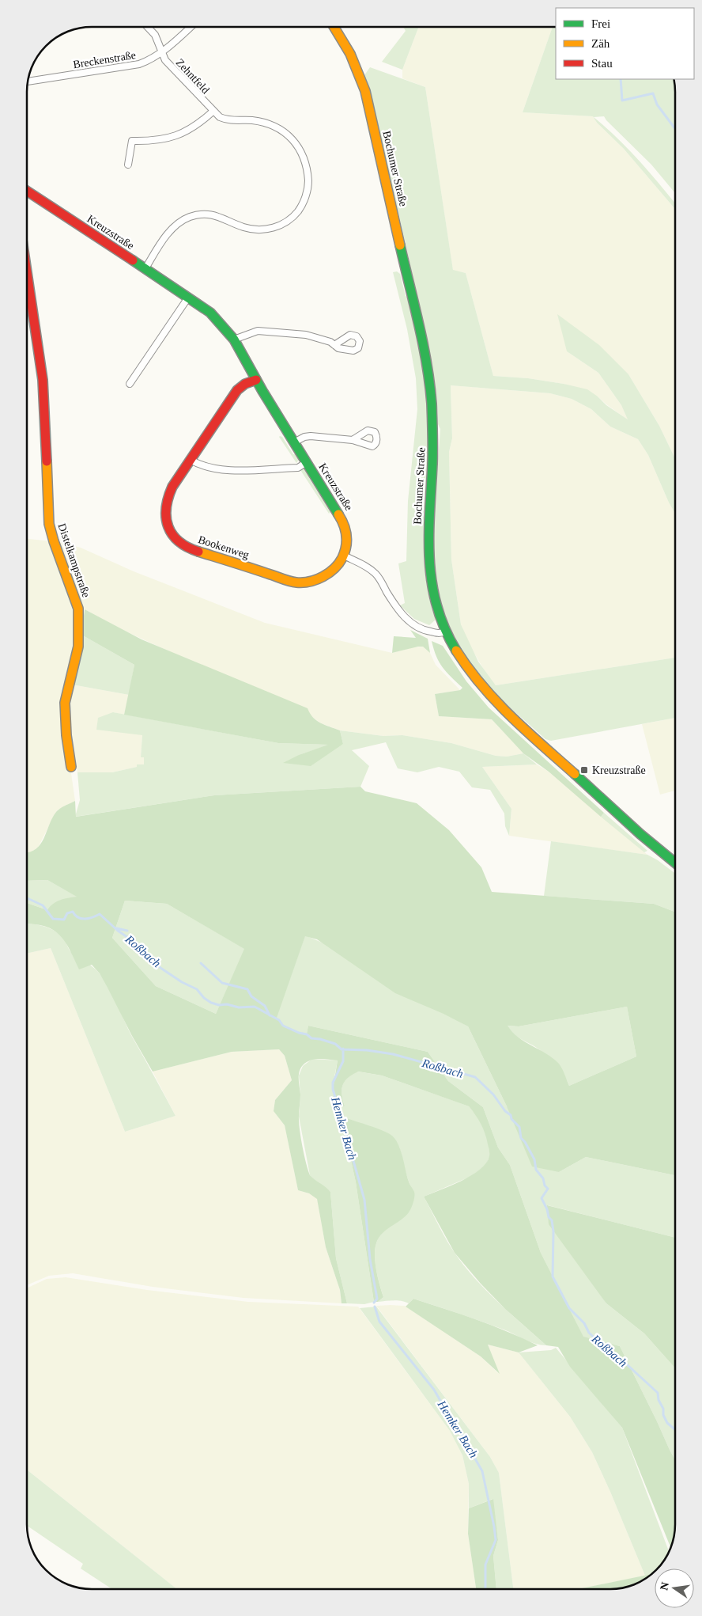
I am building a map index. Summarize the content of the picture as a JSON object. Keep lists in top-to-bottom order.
{
  "streets": {
    "street": [
      "Breckenstraße",
      "Zehntfeld",
      "Bochumer Straße",
      "Kreuzstraße",
      "Bookenweg",
      "Distelkampstraße"
    ]
  },
  "crossings": [
    ["Breckenstraße", "Zehntfeld"],
    ["Zehntfeld", "Kreuzstraße"],
    ["Kreuzstraße", "Bookenweg"]
  ],
  "water": ["Roßbach", "Hemker Bach"],
  "places": {
    "transit": ["Kreuzstraße"]
  },
  "legend": ["Frei", "Zäh", "Stau"],
  "north": "left"
}
